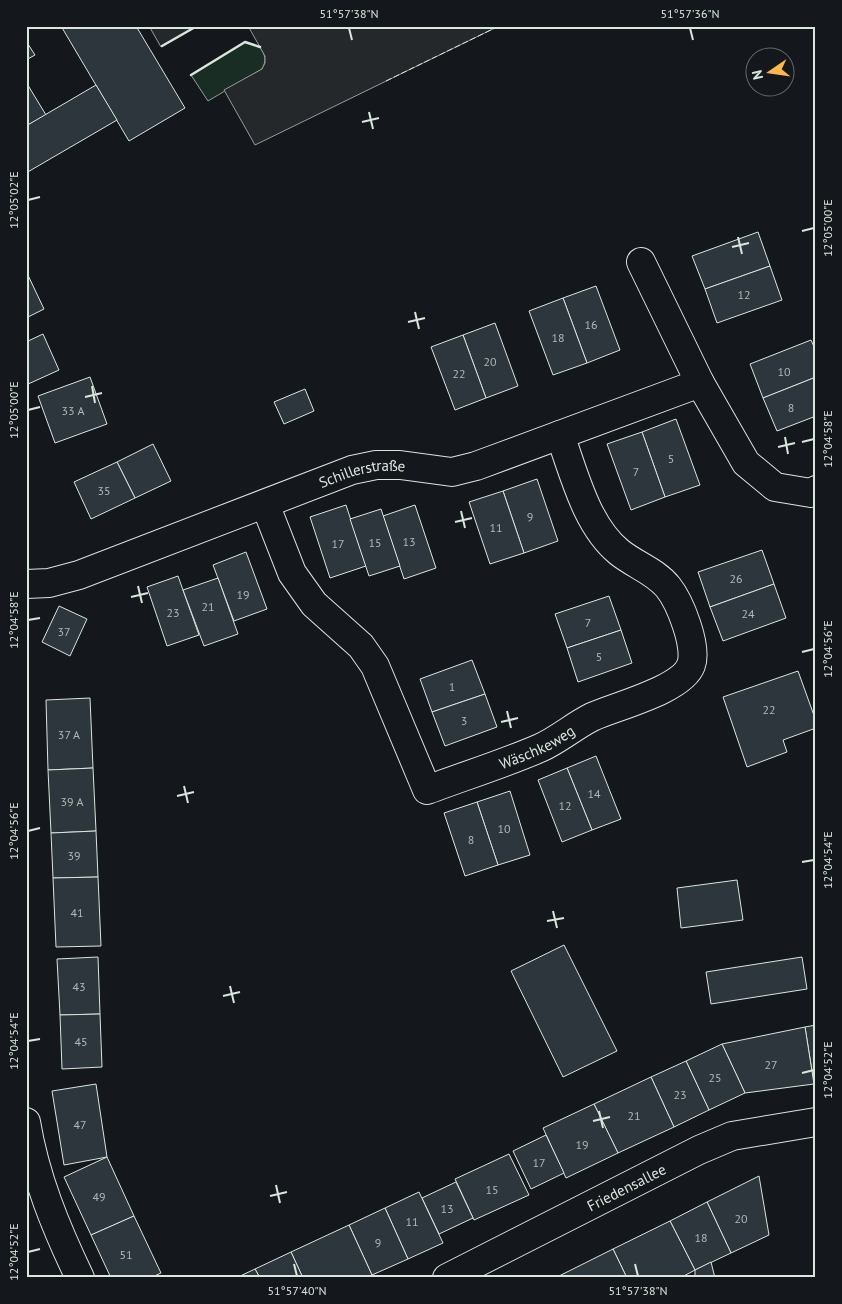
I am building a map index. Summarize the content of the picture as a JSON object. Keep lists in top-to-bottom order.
{
  "streets": {
    "street": ["Schillerstraße", "Wäschkeweg", "Friedensallee"]
  },
  "crossings": [
    ["Schillerstraße", "Wäschkeweg"]
  ],
  "house_numbers": [
    "12",
    "16",
    "18",
    "20",
    "10",
    "22",
    "8",
    "33 A",
    "5",
    "7",
    "35",
    "9",
    "11",
    "13",
    "15",
    "17",
    "26",
    "19",
    "21",
    "23",
    "24",
    "7",
    "37",
    "5",
    "1",
    "22",
    "3",
    "37 A",
    "14",
    "39 A",
    "12",
    "10",
    "8",
    "39",
    "41",
    "43",
    "45",
    "27",
    "25",
    "23",
    "21",
    "47",
    "19",
    "17",
    "15",
    "49",
    "13",
    "20",
    "11",
    "18",
    "9",
    "51"
  ],
  "north": "left",
  "coordinates": [
    "51°57'38\"N",
    "51°57'36\"N",
    "12°05'02\"E",
    "12°05'00\"E",
    "12°04'58\"E",
    "12°04'56\"E",
    "12°04'54\"E",
    "12°04'52\"E",
    "51°57'40\"N"
  ]
}
